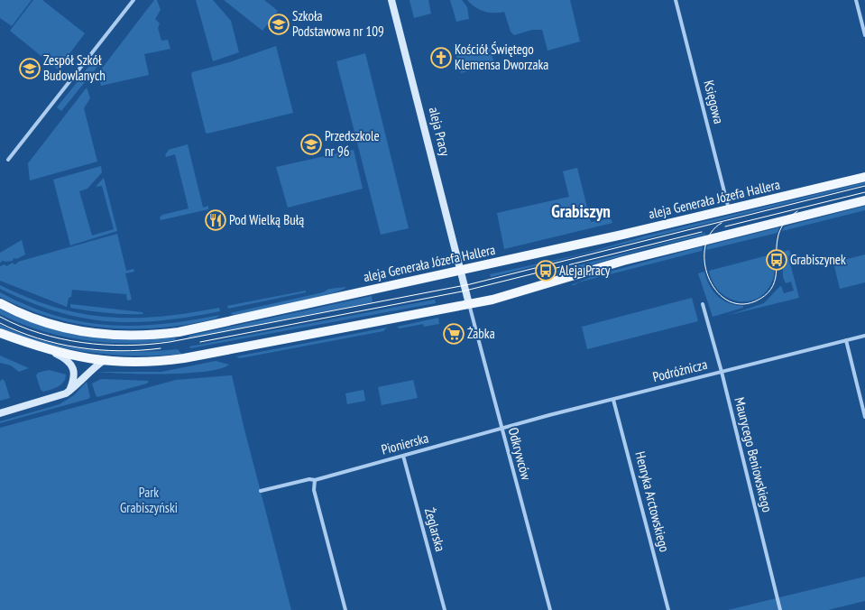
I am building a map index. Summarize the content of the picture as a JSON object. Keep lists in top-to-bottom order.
{
  "streets": {
    "main road": ["aleja Generała Józefa Hallera"],
    "street": [
      "Księgowa",
      "aleja Pracy",
      "Podróżnicza",
      "Pionierska",
      "Odkrywców",
      "Maurycego Beniowskiego",
      "Henryka Arctowskiego",
      "Żeglarska"
    ]
  },
  "crossings": [
    ["Księgowa", "aleja Generała Józefa Hallera"],
    ["aleja Pracy", "aleja Generała Józefa Hallera"],
    ["aleja Pracy", "Odkrywców"],
    ["Podróżnicza", "Pionierska"],
    ["Podróżnicza", "Odkrywców"],
    ["Podróżnicza", "Maurycego Beniowskiego"],
    ["Podróżnicza", "Henryka Arctowskiego"],
    ["Pionierska", "Odkrywców"],
    ["Pionierska", "Żeglarska"]
  ],
  "districts": ["Grabiszyn"],
  "parks": ["Park Grabiszyński"],
  "places": {
    "school or university": ["Szkoła Podstawowa nr 109", "Zespół Szkół Budowlanych", "Przedszkole nr 96"],
    "church": ["Kościół Świętego Klemensa Dworzaka"],
    "restaurant": ["Pod Wielką Bułą"],
    "bus stop": ["Grabiszynek", "Aleja Pracy"],
    "supermarket": ["Żabka"]
  }
}
